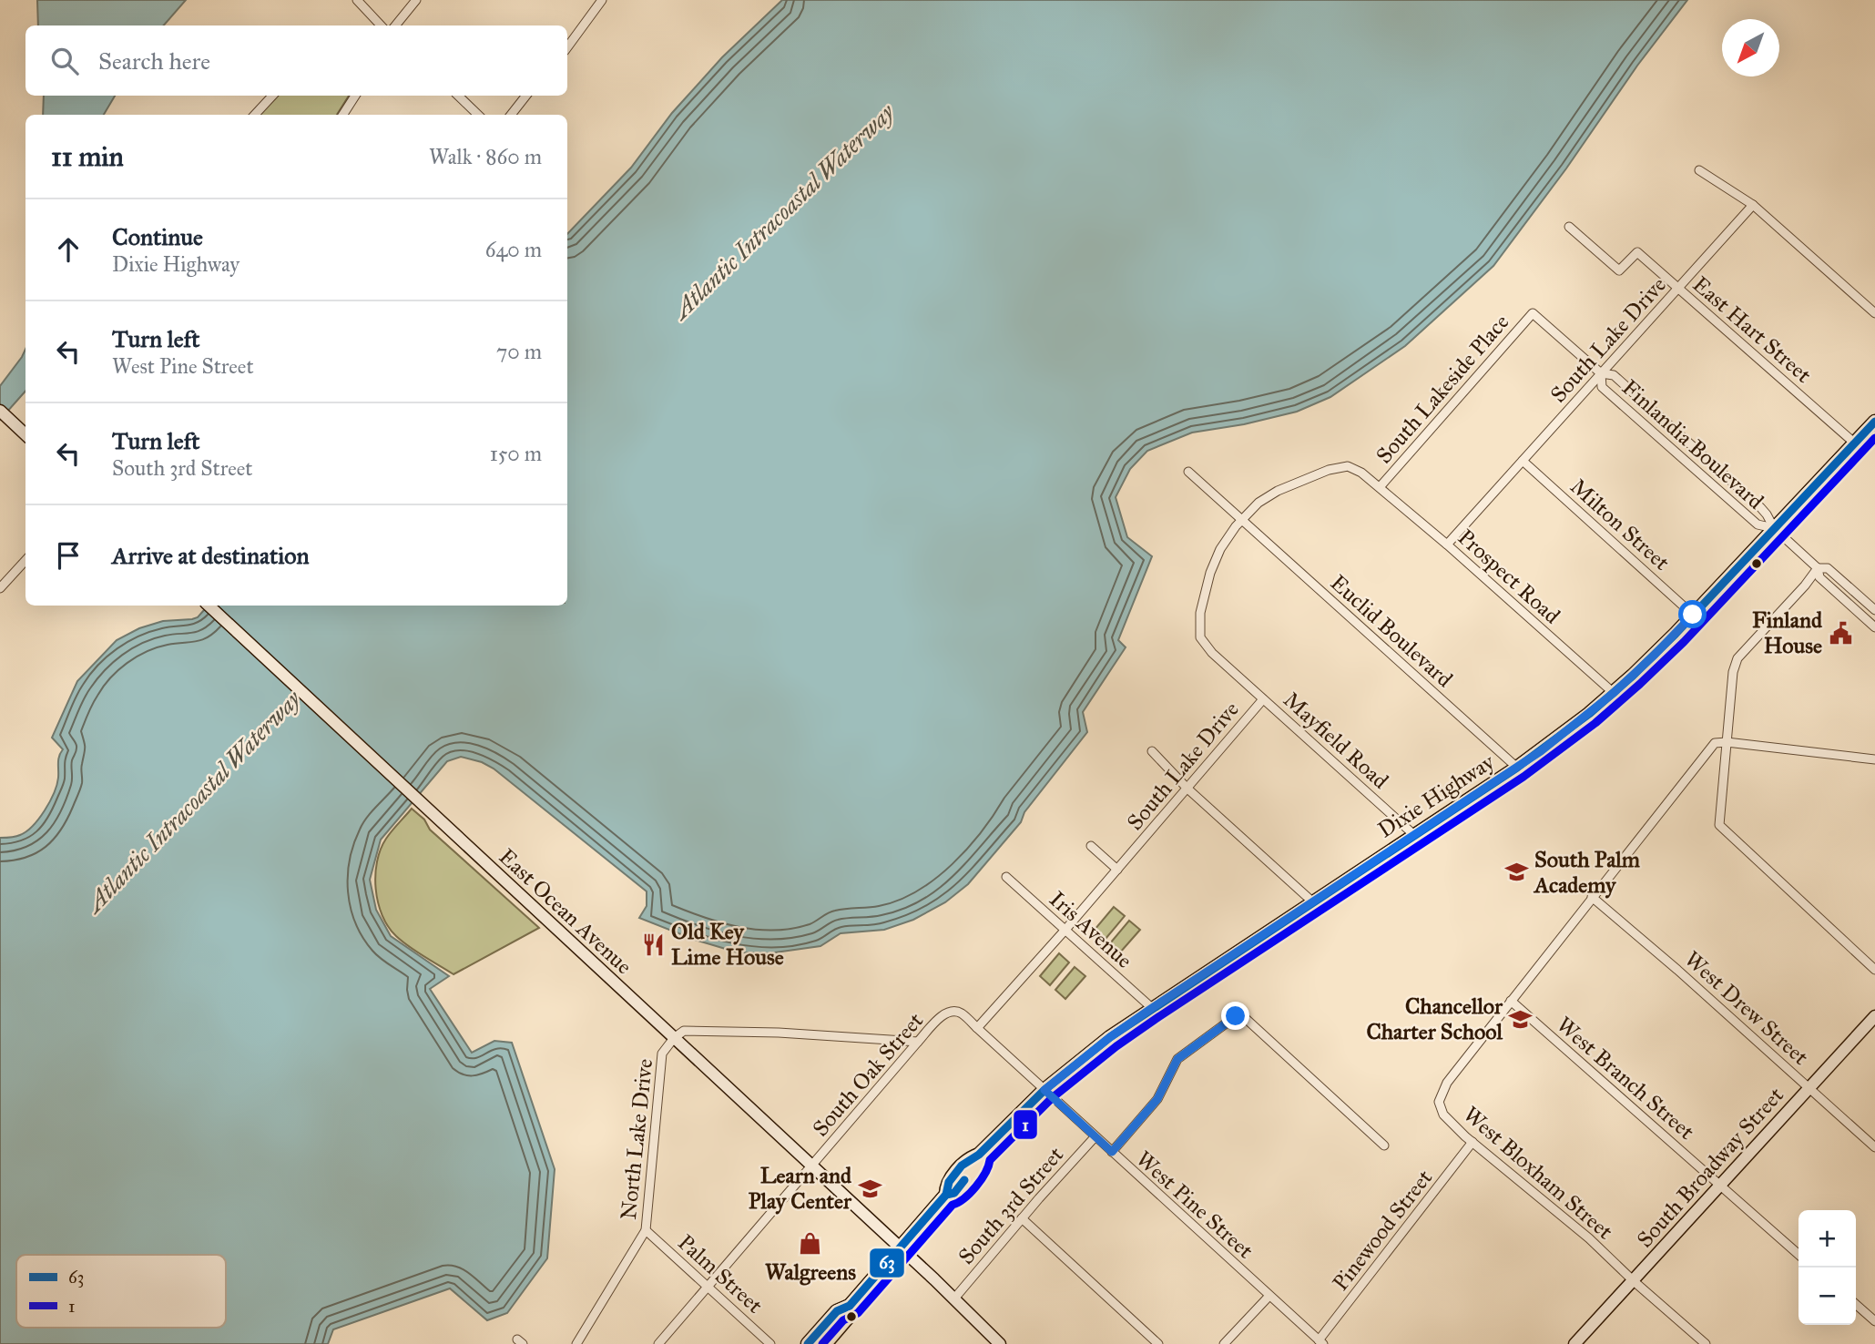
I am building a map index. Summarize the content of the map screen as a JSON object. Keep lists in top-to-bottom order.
{
  "streets": {
    "main road": ["Dixie Highway", "East Ocean Avenue", "South Broadway Street"],
    "street": [
      "East Hart Street",
      "South Lake Drive",
      "South Lakeside Place",
      "Finlandia Boulevard",
      "Milton Street",
      "Prospect Road",
      "Euclid Boulevard",
      "Mayfield Road",
      "Iris Avenue",
      "West Drew Street",
      "South Oak Street",
      "West Branch Street",
      "North Lake Drive",
      "West Bloxham Street",
      "West Pine Street",
      "South 3rd Street",
      "Pinewood Street",
      "Palm Street"
    ]
  },
  "crossings": [
    ["East Hart Street", "South Lake Drive"],
    ["East Hart Street", "Dixie Highway"],
    ["South Lake Drive", "South Lakeside Place"],
    ["South Lake Drive", "Finlandia Boulevard"],
    ["South Lake Drive", "Milton Street"],
    ["South Lake Drive", "Prospect Road"],
    ["South Lake Drive", "Euclid Boulevard"],
    ["South Lake Drive", "Mayfield Road"],
    ["South Lake Drive", "Iris Avenue"],
    ["South Lake Drive", "South Oak Street"],
    ["South Lake Drive", "West Pine Street"],
    ["South Lakeside Place", "Finlandia Boulevard"],
    ["South Lakeside Place", "Prospect Road"],
    ["Finlandia Boulevard", "Dixie Highway"],
    ["Milton Street", "Dixie Highway"],
    ["Prospect Road", "Dixie Highway"],
    ["Euclid Boulevard", "Dixie Highway"],
    ["Mayfield Road", "Dixie Highway"],
    ["Dixie Highway", "East Ocean Avenue"],
    ["Dixie Highway", "Iris Avenue"],
    ["Dixie Highway", "West Pine Street"],
    ["East Ocean Avenue", "South Oak Street"],
    ["East Ocean Avenue", "North Lake Drive"],
    ["East Ocean Avenue", "South 3rd Street"],
    ["West Drew Street", "South Broadway Street"],
    ["South Oak Street", "West Pine Street"],
    ["South Oak Street", "Palm Street"],
    ["West Branch Street", "South Broadway Street"],
    ["West Branch Street", "West Bloxham Street"],
    ["North Lake Drive", "Palm Street"],
    ["South Broadway Street", "West Bloxham Street"],
    ["West Bloxham Street", "Pinewood Street"],
    ["West Pine Street", "South 3rd Street"],
    ["West Pine Street", "Pinewood Street"]
  ],
  "water": ["Atlantic Intracoastal Waterway"],
  "places": {
    "public building": ["Finland House"],
    "school or university": ["South Palm Academy", "Chancellor Charter School", "Learn and Play Center"],
    "restaurant": ["Old Key Lime House"],
    "shop": ["Walgreens"]
  },
  "lines": ["transit line 63", "transit line 1"],
  "legend": ["63", "1"],
  "north": "bottom left",
  "page": {
    "search": "Search here",
    "heading": ["11 min", "Walk · 860 m"],
    "list": [
      ["Continue", "Dixie Highway", "640 m"],
      ["Turn left", "West Pine Street", "70 m"],
      ["Turn left", "South 3rd Street", "150 m"],
      "Arrive at destination"
    ],
    "map_buttons": ["+", "−"]
  }
}
